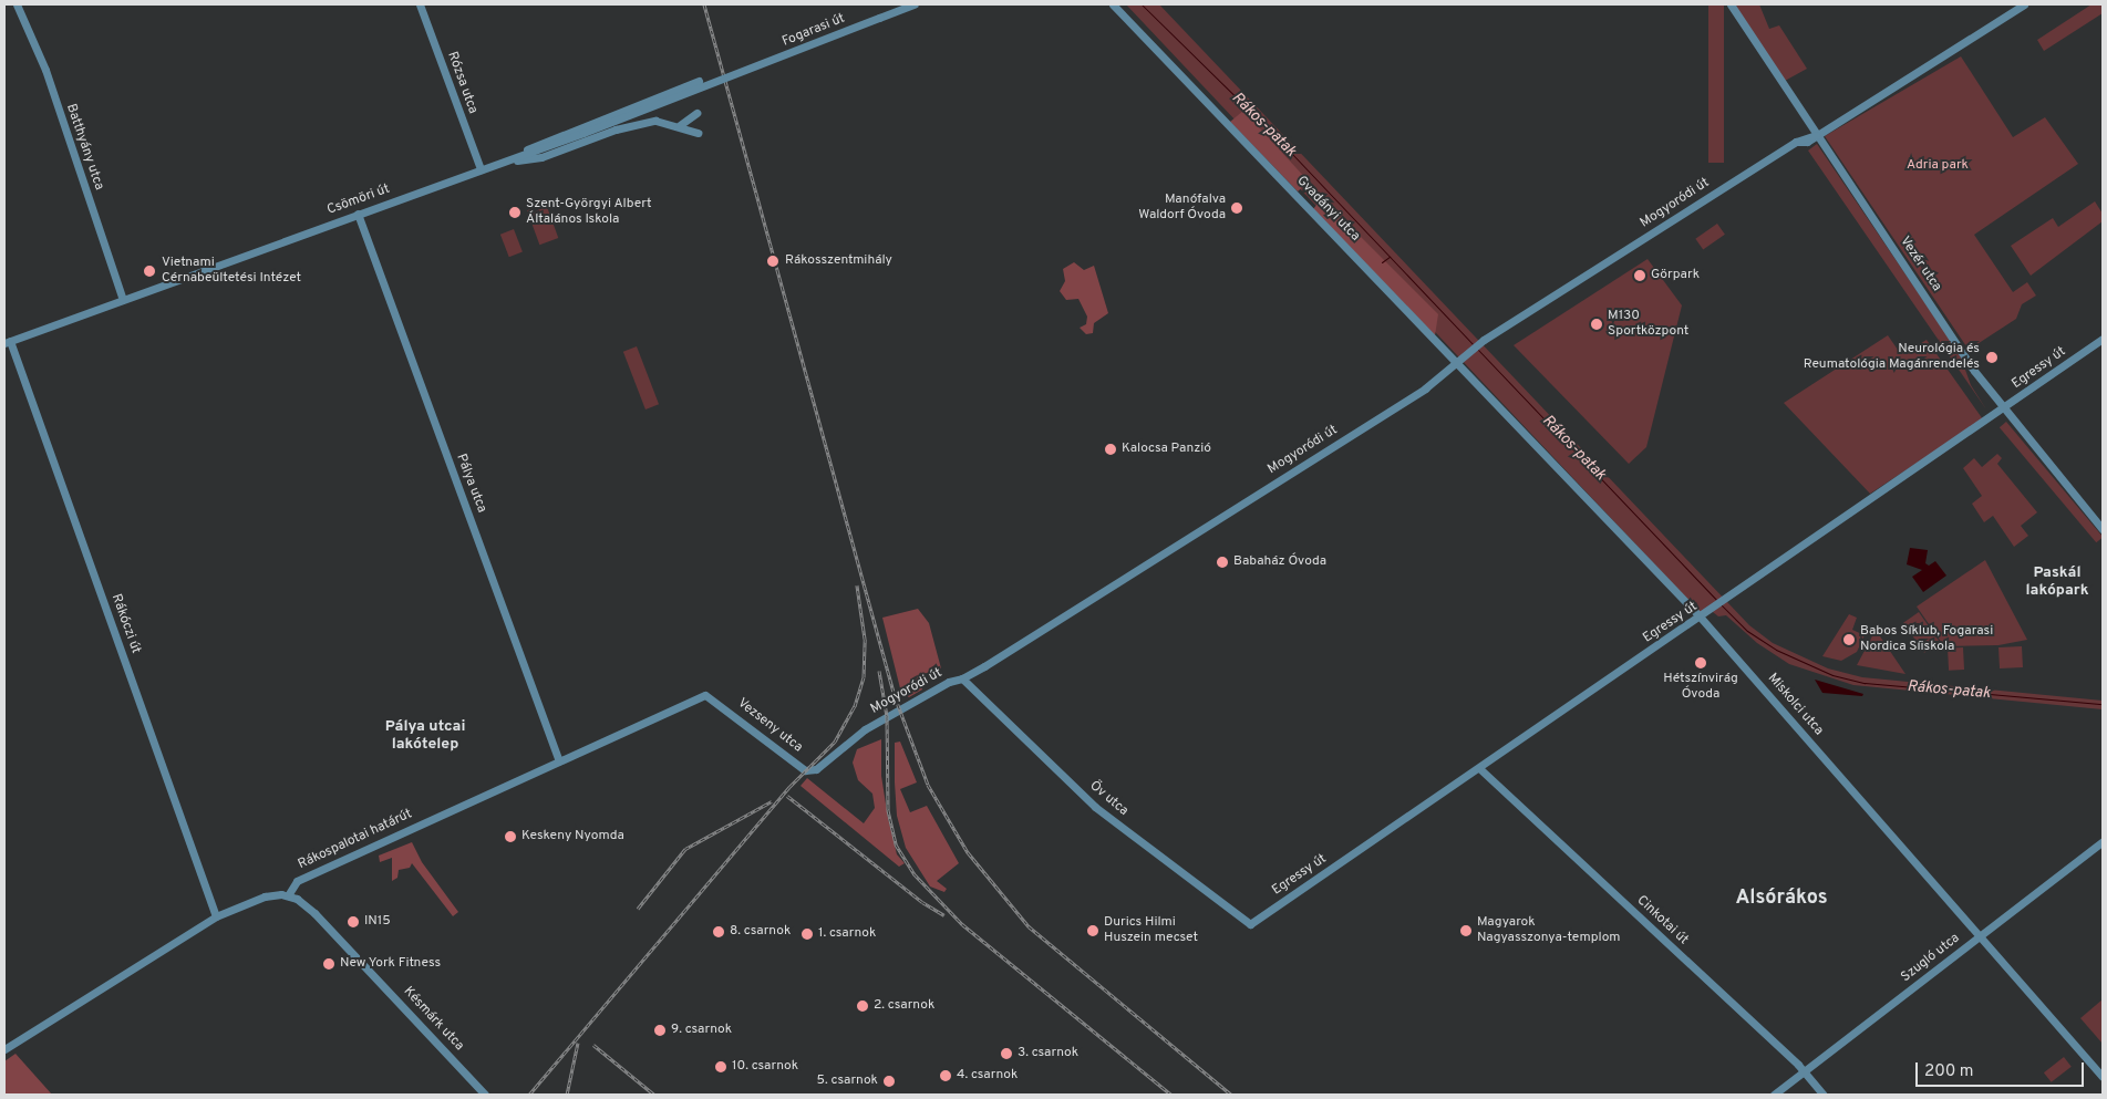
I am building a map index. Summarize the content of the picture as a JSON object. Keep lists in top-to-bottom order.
{
  "streets": {
    "street": [
      "Fogarasi út",
      "Rózsa utca",
      "Batthyány utca",
      "Csömöri út",
      "Mogyoródi út",
      "Gvadányi utca",
      "Vezér utca",
      "Egressy út",
      "Pálya utca",
      "Rákóczi út",
      "Miskolci utca",
      "Vezseny utca",
      "Öv utca",
      "Rákospalotai határút",
      "Cinkotai út",
      "Szugló utca",
      "Késmárk utca"
    ]
  },
  "crossings": [
    ["Fogarasi út", "Csömöri út"],
    ["Rózsa utca", "Csömöri út"],
    ["Batthyány utca", "Csömöri út"],
    ["Csömöri út", "Pálya utca"],
    ["Csömöri út", "Rákóczi út"],
    ["Mogyoródi út", "Gvadányi utca"],
    ["Mogyoródi út", "Vezér utca"],
    ["Mogyoródi út", "Miskolci utca"],
    ["Mogyoródi út", "Vezseny utca"],
    ["Mogyoródi út", "Öv utca"],
    ["Gvadányi utca", "Miskolci utca"],
    ["Vezér utca", "Egressy út"],
    ["Egressy út", "Miskolci utca"],
    ["Egressy út", "Öv utca"],
    ["Egressy út", "Cinkotai út"],
    ["Pálya utca", "Rákospalotai határút"],
    ["Miskolci utca", "Szugló utca"],
    ["Vezseny utca", "Rákospalotai határút"],
    ["Rákospalotai határút", "Késmárk utca"],
    ["Cinkotai út", "Szugló utca"]
  ],
  "districts": ["Paskál lakópark", "Pálya utcai lakótelep", "Alsórákos"],
  "water": ["Rákos-patak"],
  "parks": ["Adria park"],
  "places": [
    "Manófalva Waldorf Óvoda",
    "Szent-Györgyi Albert Általános Iskola",
    "Rákosszentmihály",
    "Vietnami Cérnabeültetési Intézet",
    "Görpark",
    "M130 Sportközpont",
    "Neurológia és Reumatológia Magánrendelés",
    "Kalocsa Panzió",
    "Babaház Óvoda",
    "Babos Síklub, Fogarasi Nordica Síiskola",
    "Hétszínvirág Óvoda",
    "Keskeny Nyomda",
    "IN15",
    "Durics Hilmi Huszein mecset",
    "Magyarok Nagyasszonya-templom",
    "8. csarnok",
    "1. csarnok",
    "New York Fitness",
    "2. csarnok",
    "9. csarnok",
    "3. csarnok",
    "10. csarnok",
    "4. csarnok",
    "5. csarnok"
  ],
  "scale_bar": "200 m"
}
